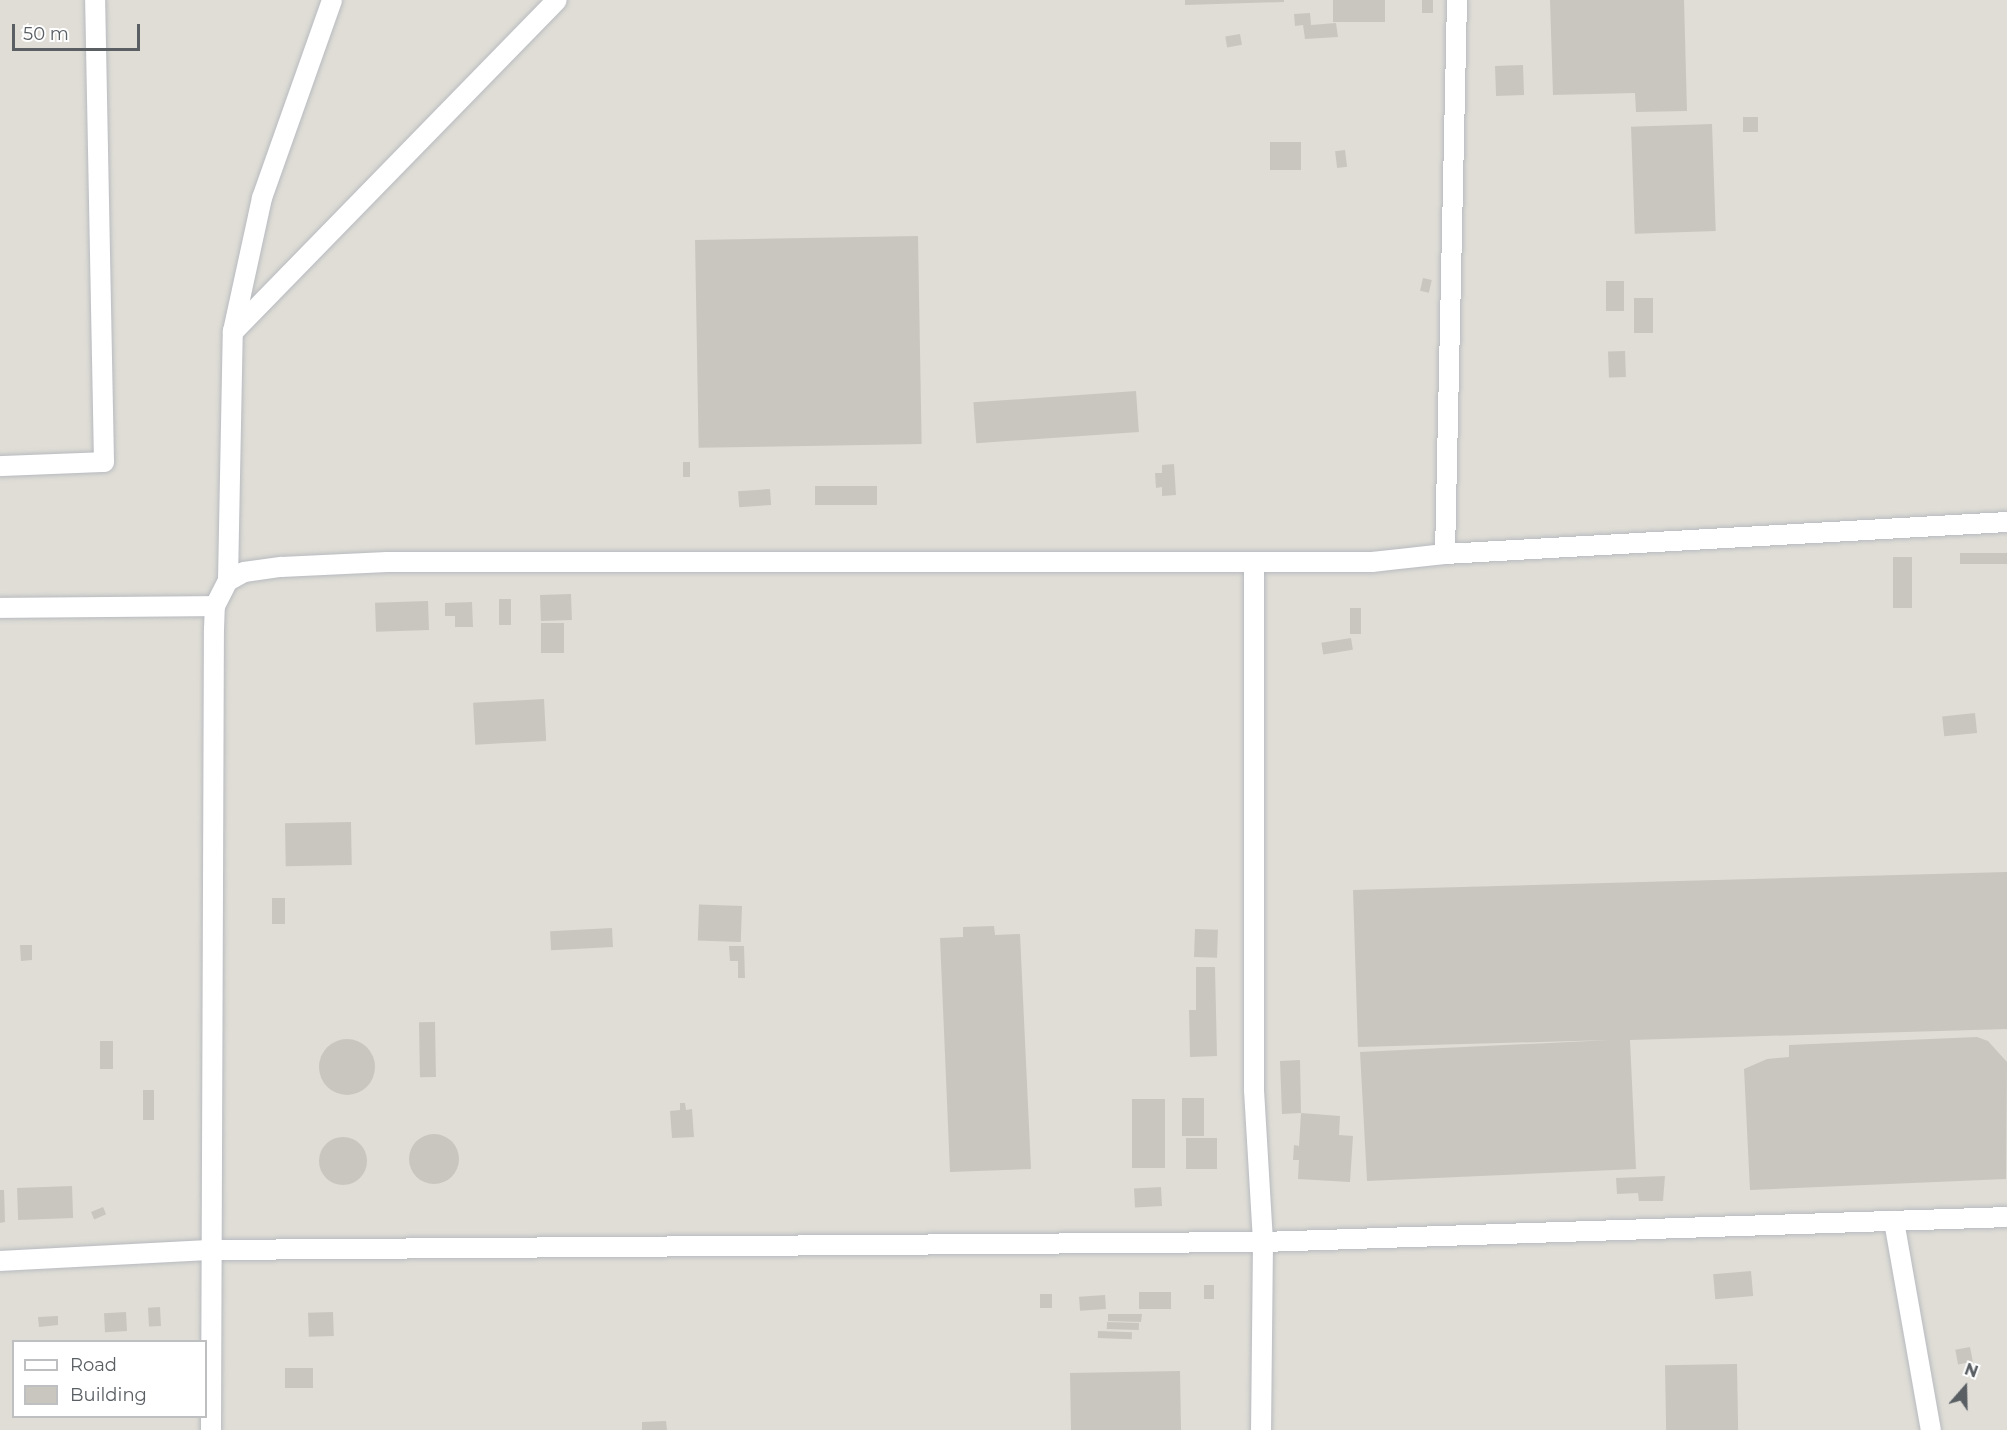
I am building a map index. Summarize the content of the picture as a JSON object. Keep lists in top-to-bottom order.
{
  "legend": ["Road", "Building"],
  "scale_bar": "50 m",
  "north": "top"
}
